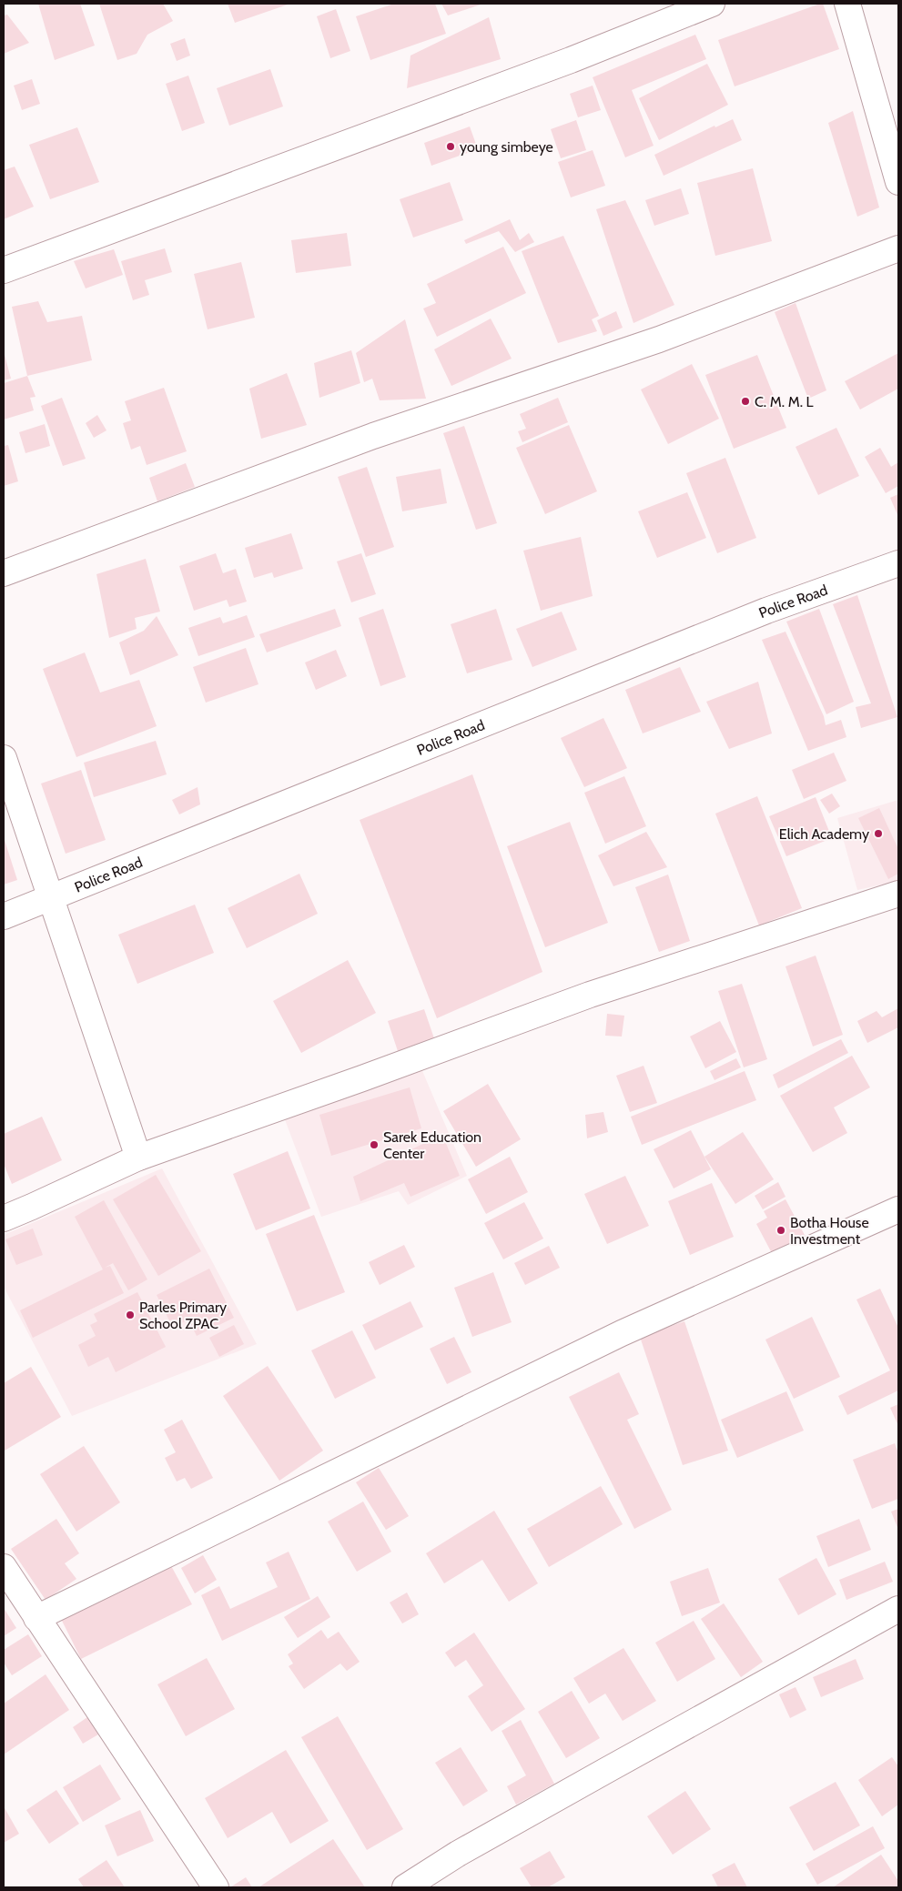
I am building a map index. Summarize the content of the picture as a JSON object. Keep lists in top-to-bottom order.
{
  "streets": {
    "street": ["Police Road"]
  },
  "places": [
    "young simbeye",
    "C. M. M. L",
    "Elich Academy",
    "Sarek Education Center",
    "Botha House Investment",
    "Parles Primary School ZPAC"
  ]
}
